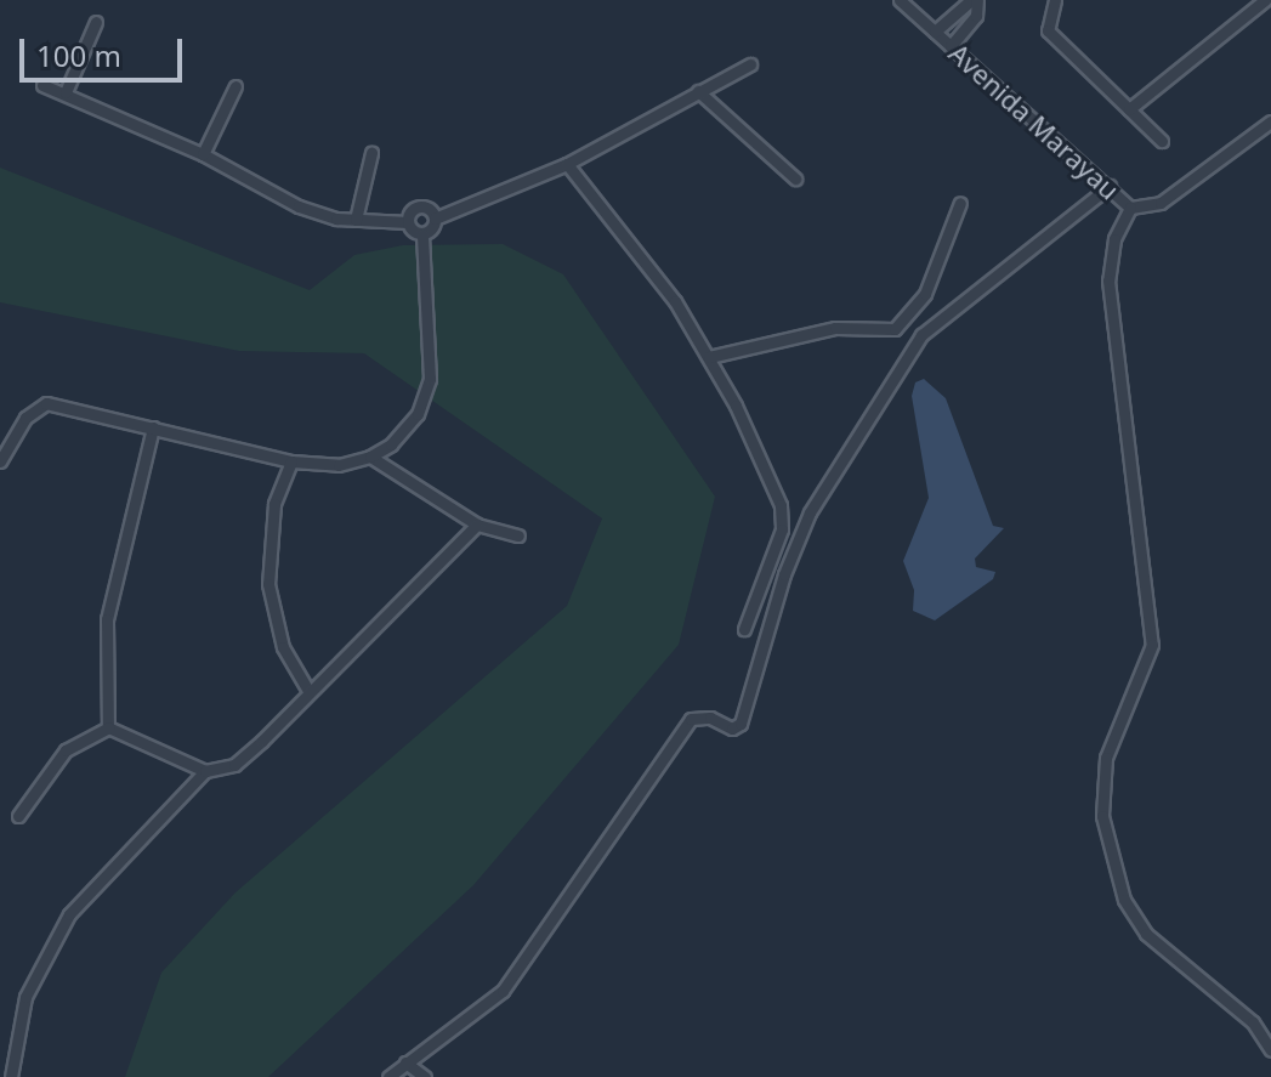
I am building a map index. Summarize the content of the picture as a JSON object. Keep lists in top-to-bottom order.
{
  "streets": {
    "street": ["Avenida Marayau"]
  },
  "scale_bar": "100 m"
}
